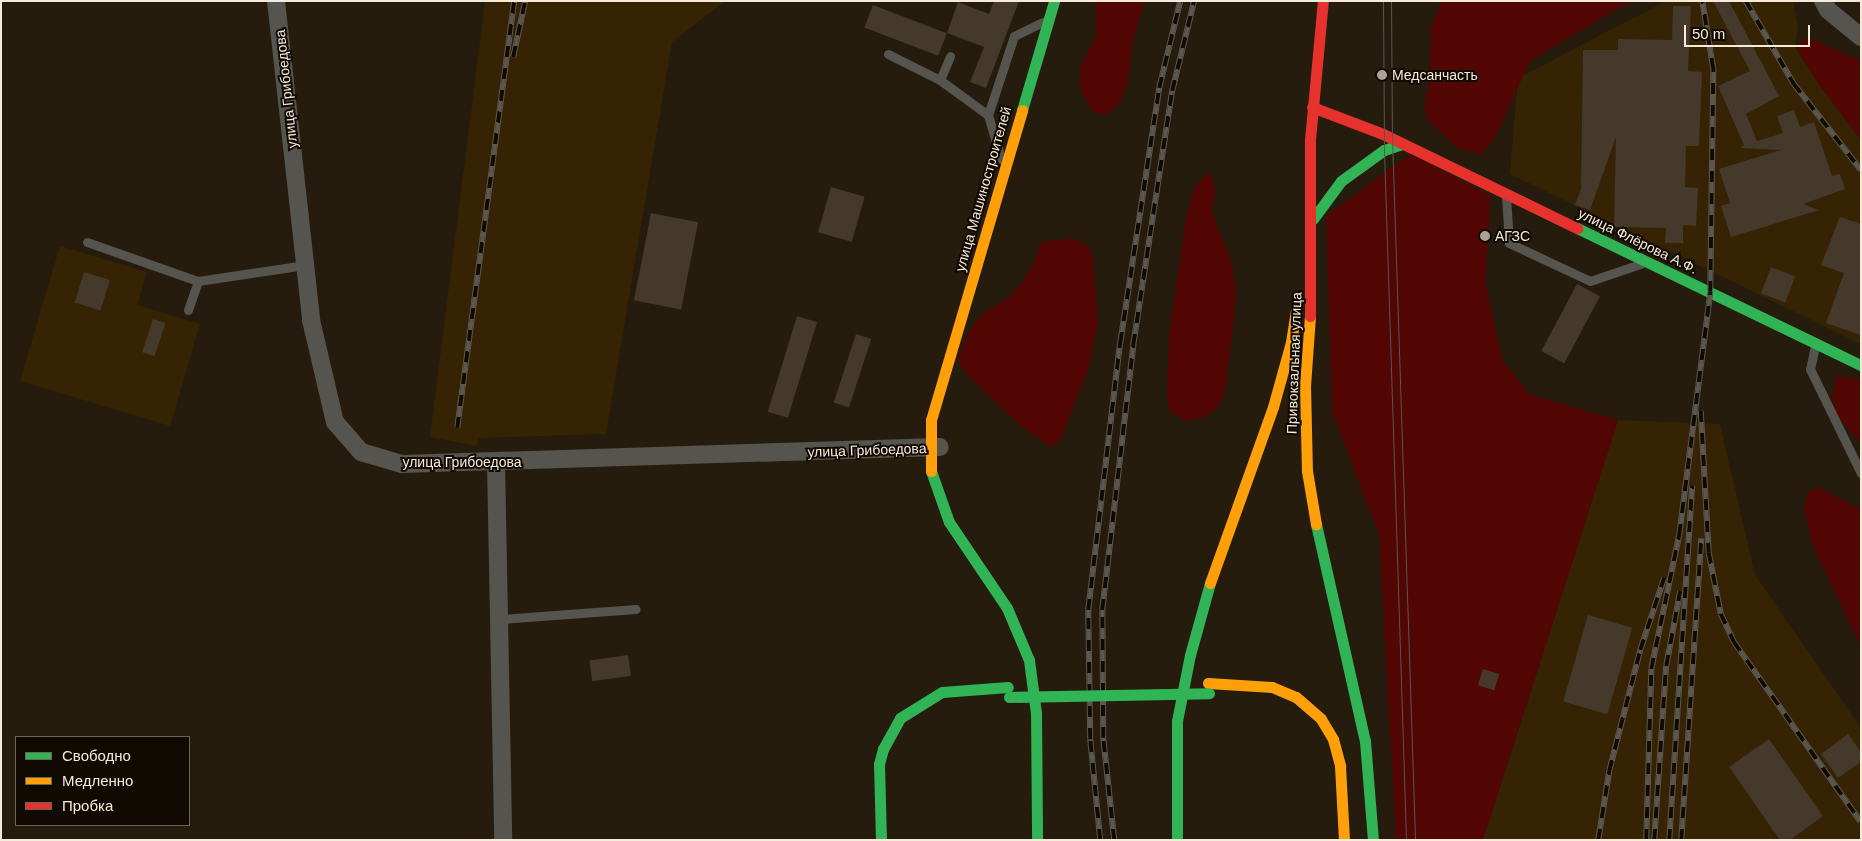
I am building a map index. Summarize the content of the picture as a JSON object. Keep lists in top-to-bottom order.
{
  "streets": {
    "main road": ["улица Машиностроителей", "улица Флёрова А.Ф.", "Привокзальная улица"],
    "street": ["улица Грибоедова"]
  },
  "crossings": [
    ["улица Грибоедова", "улица Машиностроителей"],
    ["улица Флёрова А.Ф.", "Привокзальная улица"]
  ],
  "places": ["Медсанчасть", "АГЗС"],
  "legend": ["Свободно", "Медленно", "Пробка"],
  "scale_bar": "50 m"
}
